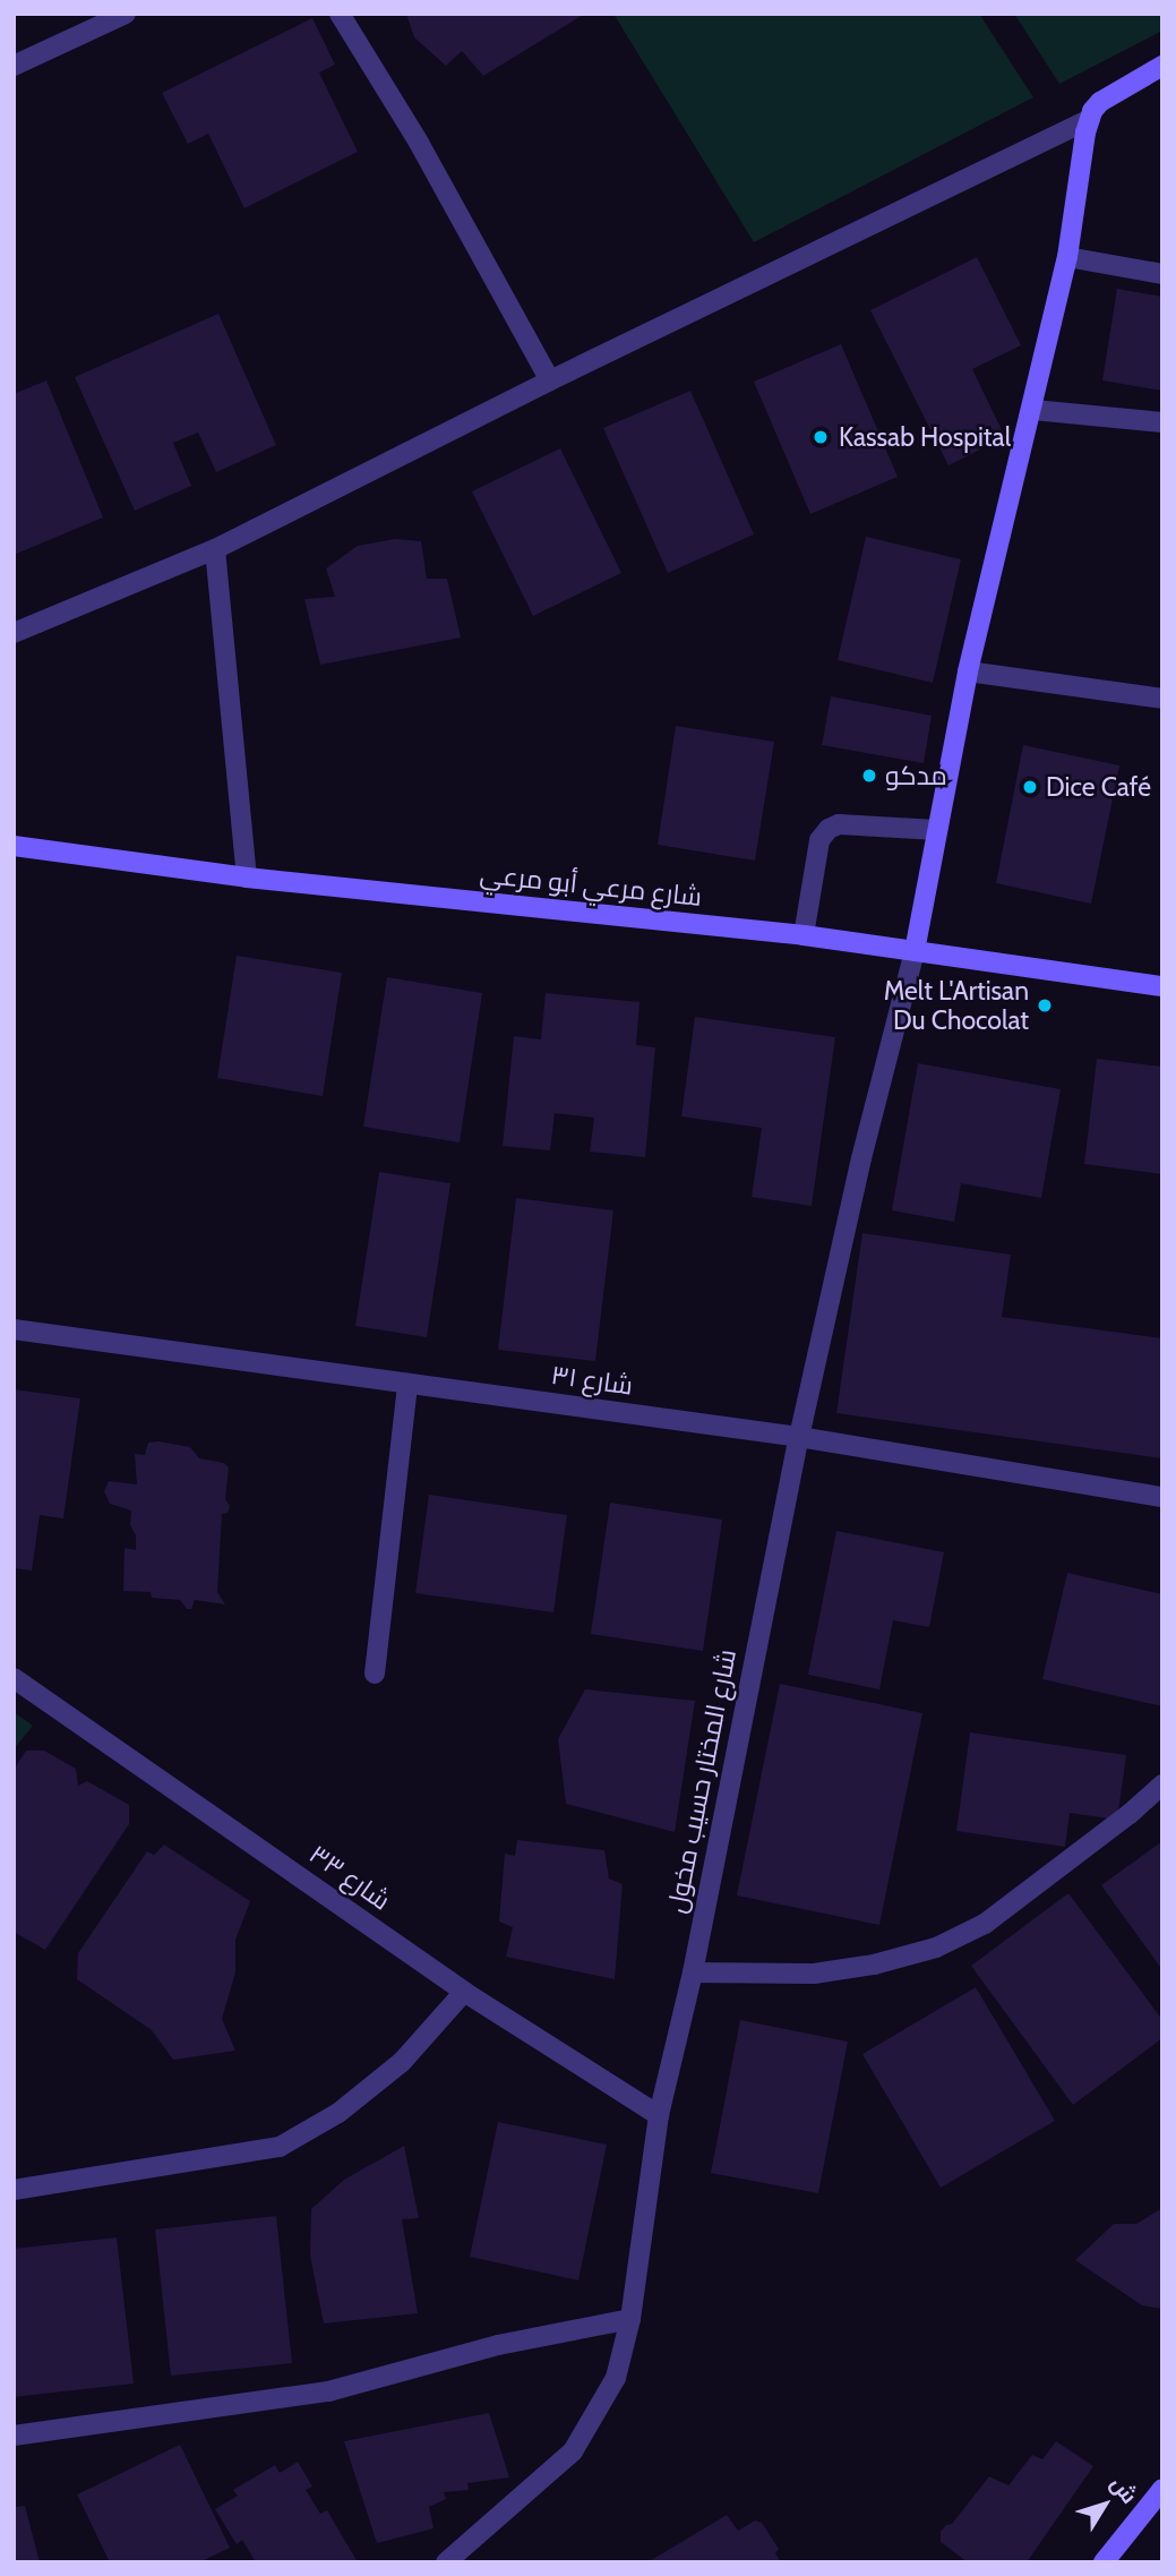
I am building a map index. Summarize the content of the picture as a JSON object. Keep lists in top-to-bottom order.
{
  "streets": {
    "main road": ["شارع مرعي أبو مرعي"],
    "street": ["شارع ٣١", "شارع المختار حسيب مخول", "شارع ٣٣"]
  },
  "crossings": [
    ["شارع مرعي أبو مرعي", "شارع المختار حسيب مخول"],
    ["شارع ٣١", "شارع المختار حسيب مخول"],
    ["شارع المختار حسيب مخول", "شارع ٣٣"]
  ],
  "places": [
    "Kassab Hospital",
    "مدكو",
    "Dice Café",
    "Melt L'Artisan Du Chocolat"
  ],
  "north": "top right"
}
